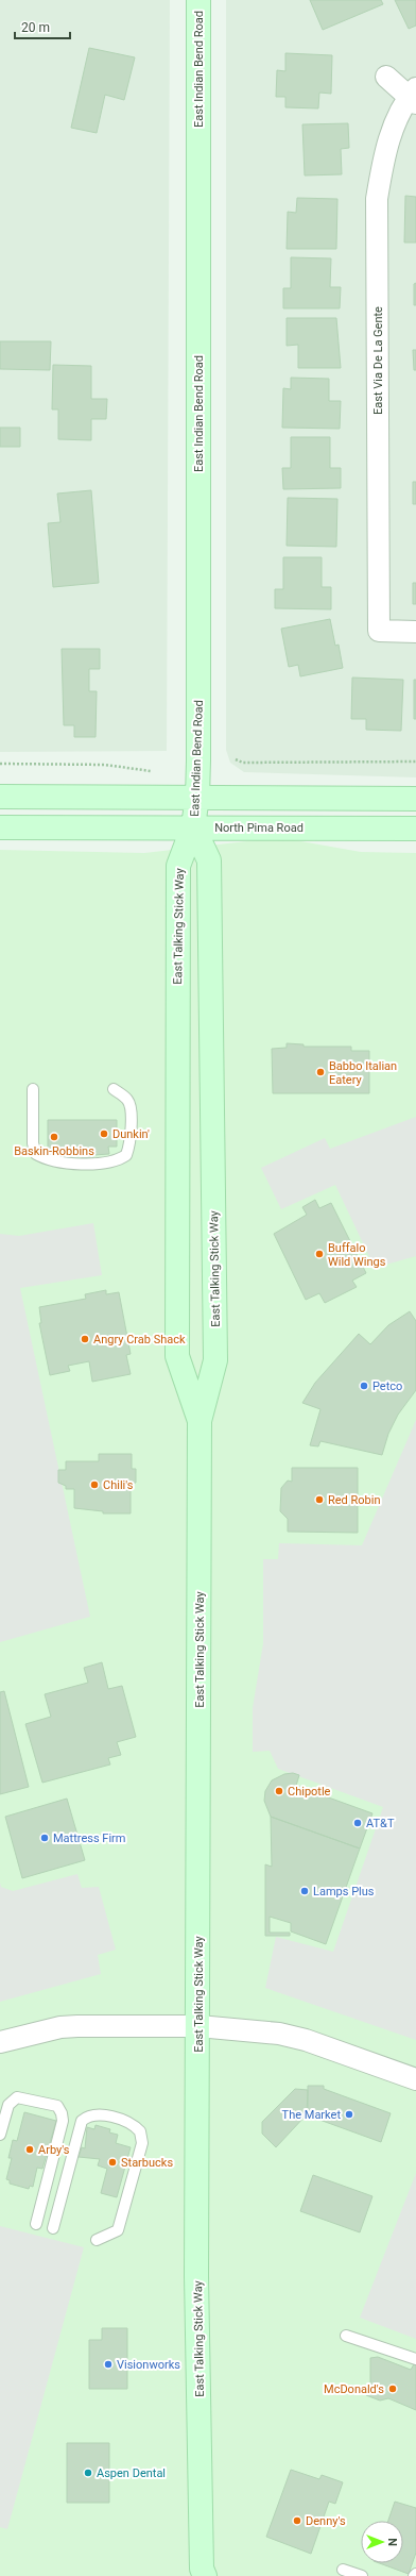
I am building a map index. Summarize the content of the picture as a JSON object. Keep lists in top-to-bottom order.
{
  "streets": {
    "main road": ["East Indian Bend Road", "North Pima Road", "East Talking Stick Way"],
    "street": ["East Via De La Gente"]
  },
  "crossings": [
    ["East Indian Bend Road", "North Pima Road"],
    ["East Indian Bend Road", "East Talking Stick Way"],
    ["North Pima Road", "East Talking Stick Way"]
  ],
  "places": [
    "Babbo Italian Eatery",
    "Dunkin'",
    "Baskin-Robbins",
    "Buffalo Wild Wings",
    "Angry Crab Shack",
    "Petco",
    "Chili's",
    "Red Robin",
    "Chipotle",
    "AT&T",
    "Mattress Firm",
    "Lamps Plus",
    "The Market",
    "Arby's",
    "Starbucks",
    "Visionworks",
    "McDonald's",
    "Aspen Dental",
    "Denny's"
  ],
  "scale_bar": "20 m",
  "north": "right"
}
